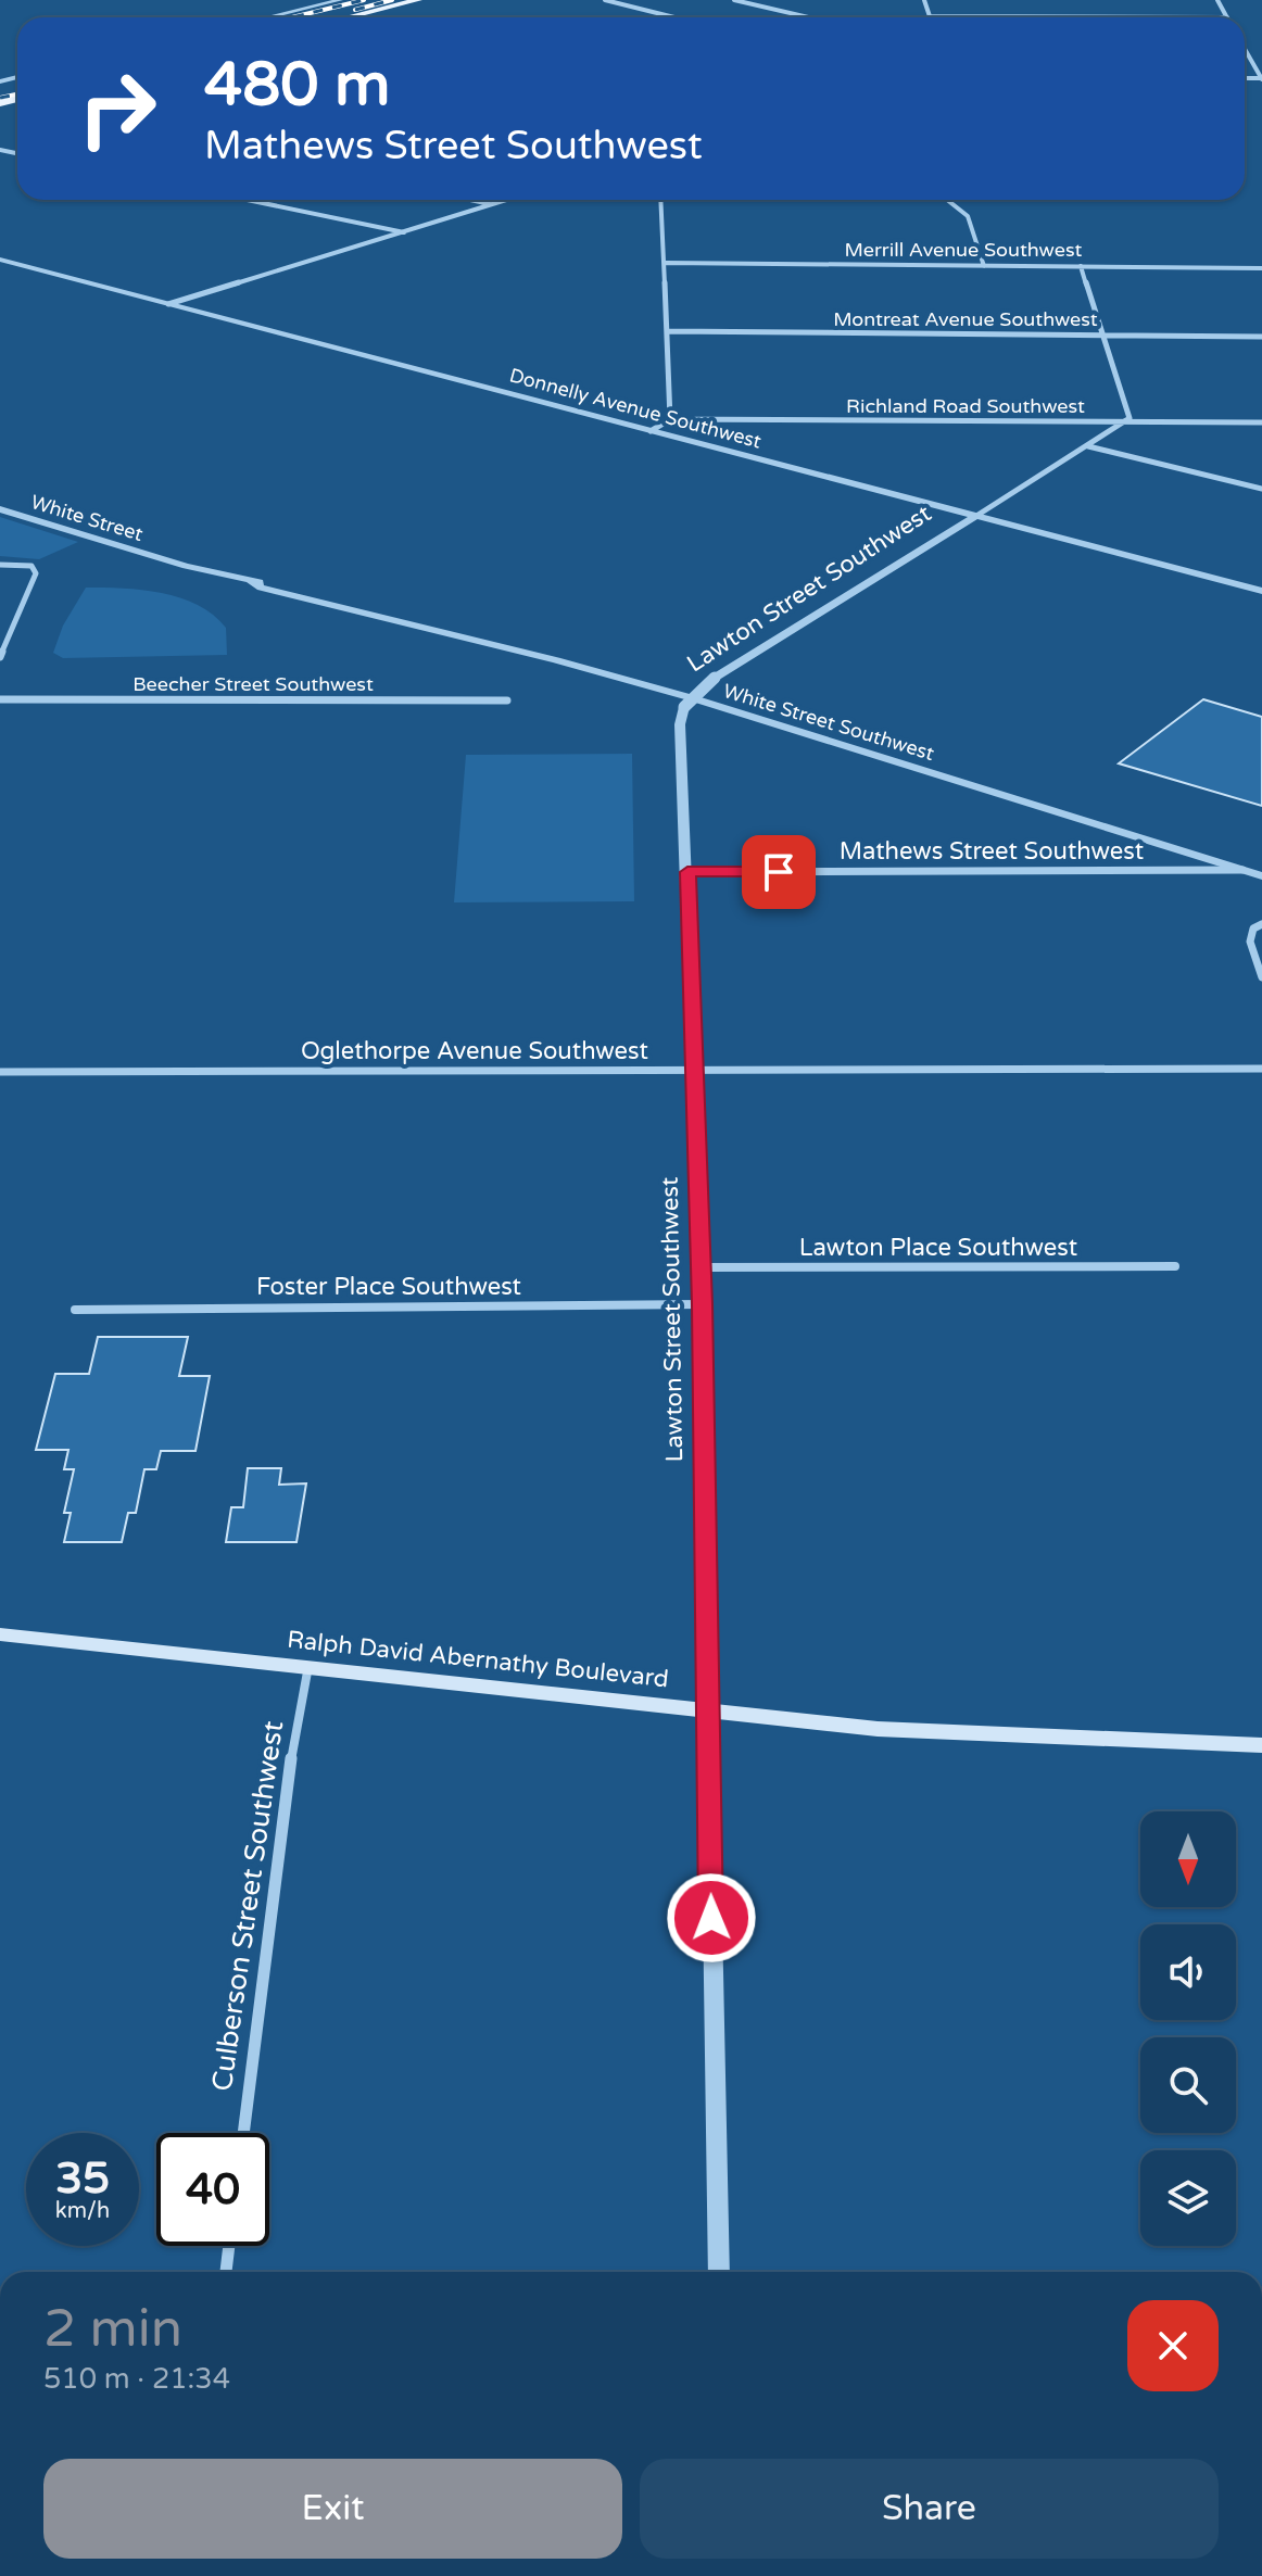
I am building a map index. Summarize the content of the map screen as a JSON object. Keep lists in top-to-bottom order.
{
  "streets": {
    "main road": ["Ralph David Abernathy Boulevard"],
    "street": [
      "Merrill Avenue Southwest",
      "Montreat Avenue Southwest",
      "Richland Road Southwest",
      "Donnelly Avenue Southwest",
      "White Street",
      "Lawton Street Southwest",
      "Beecher Street Southwest",
      "White Street Southwest",
      "Mathews Street Southwest",
      "Oglethorpe Avenue Southwest",
      "Lawton Place Southwest",
      "Foster Place Southwest",
      "Culberson Street Southwest"
    ]
  },
  "crossings": [
    ["Donnelly Avenue Southwest", "Lawton Street Southwest"],
    ["White Street", "White Street Southwest"],
    ["Lawton Street Southwest", "Mathews Street Southwest"],
    ["Lawton Street Southwest", "Oglethorpe Avenue Southwest"],
    ["Lawton Street Southwest", "Lawton Place Southwest"],
    ["Lawton Street Southwest", "Foster Place Southwest"],
    ["Lawton Street Southwest", "Ralph David Abernathy Boulevard"],
    ["White Street Southwest", "Mathews Street Southwest"],
    ["Ralph David Abernathy Boulevard", "Culberson Street Southwest"]
  ],
  "north": "bottom",
  "page": {
    "turn": ["480 m", "Mathews Street Southwest"],
    "speed": "35 km/h",
    "limit": "40",
    "heading": ["2 min", "510 m · 21:34"],
    "buttons": ["Exit", "Share"]
  }
}
